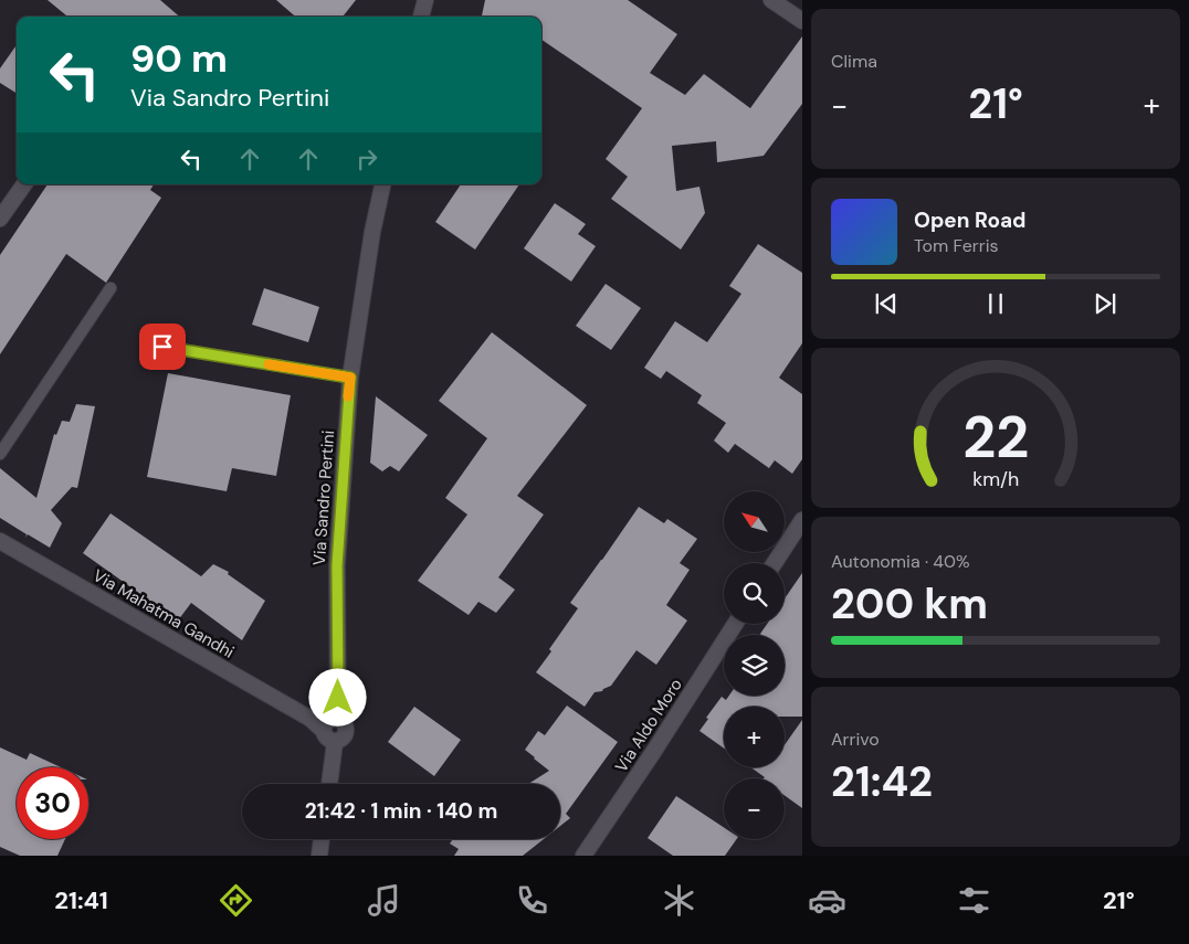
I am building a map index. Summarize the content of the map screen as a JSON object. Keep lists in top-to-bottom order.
{
  "streets": {
    "street": ["Via Sandro Pertini", "Via Mahatma Gandhi", "Via Aldo Moro"]
  },
  "crossings": [
    ["Via Sandro Pertini", "Via Mahatma Gandhi"]
  ],
  "north": "top left",
  "page": {
    "tile": [
      "Clima",
      ["Autonomia · 40%", "200 km"],
      ["Arrivo", "21:42"]
    ],
    "turn": ["90 m", "Via Sandro Pertini"],
    "heat": ["−", "21°", "+"],
    "song": ["Open Road", "Tom Ferris"],
    "map_buttons": ["+", "−"],
    "limit": "30",
    "trip": "21:42 · 1 min · 140 m",
    "tabs": ["21:41", "21°"],
    "gauge": ["22", "km/h"]
  }
}
